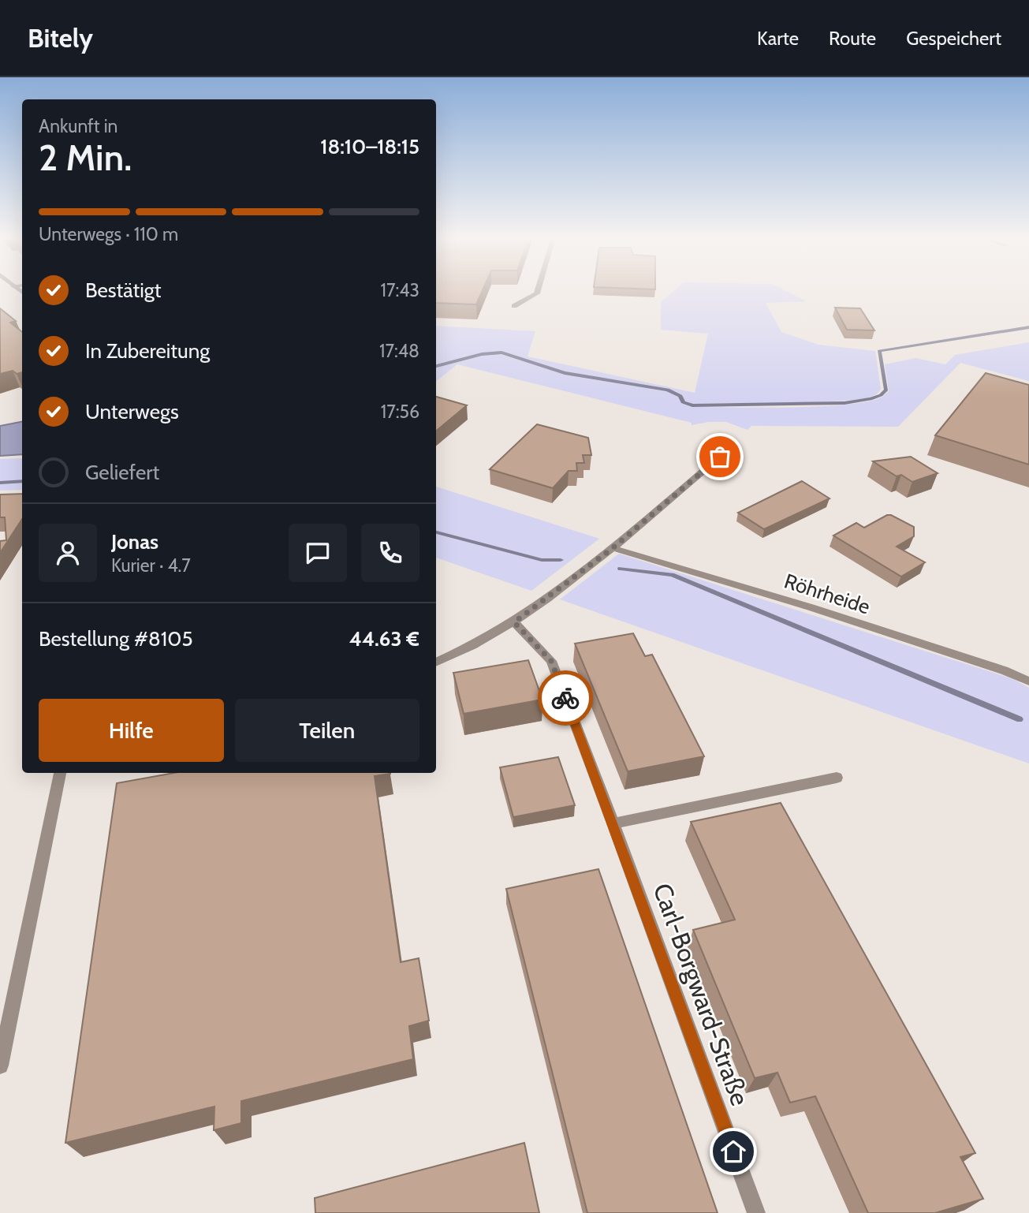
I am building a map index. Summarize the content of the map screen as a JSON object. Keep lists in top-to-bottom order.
{
  "streets": {
    "street": ["Röhrheide", "Carl-Borgward-Straße"]
  },
  "page": {
    "header": "Bitely",
    "nav": ["Karte", "Route", "Gespeichert"],
    "heading": ["2 Min.", "Ankunft in", "18:10–18:15"],
    "panel": [
      "Jonas",
      "Kurier · 4.7",
      "Bestellung #8105",
      "44.63 €"
    ],
    "bar": "Unterwegs · 110 m",
    "list": [
      ["Bestätigt", "17:43"],
      ["In Zubereitung", "17:48"],
      ["Unterwegs", "17:56"],
      "Geliefert"
    ],
    "buttons": ["Hilfe", "Teilen"]
  }
}
